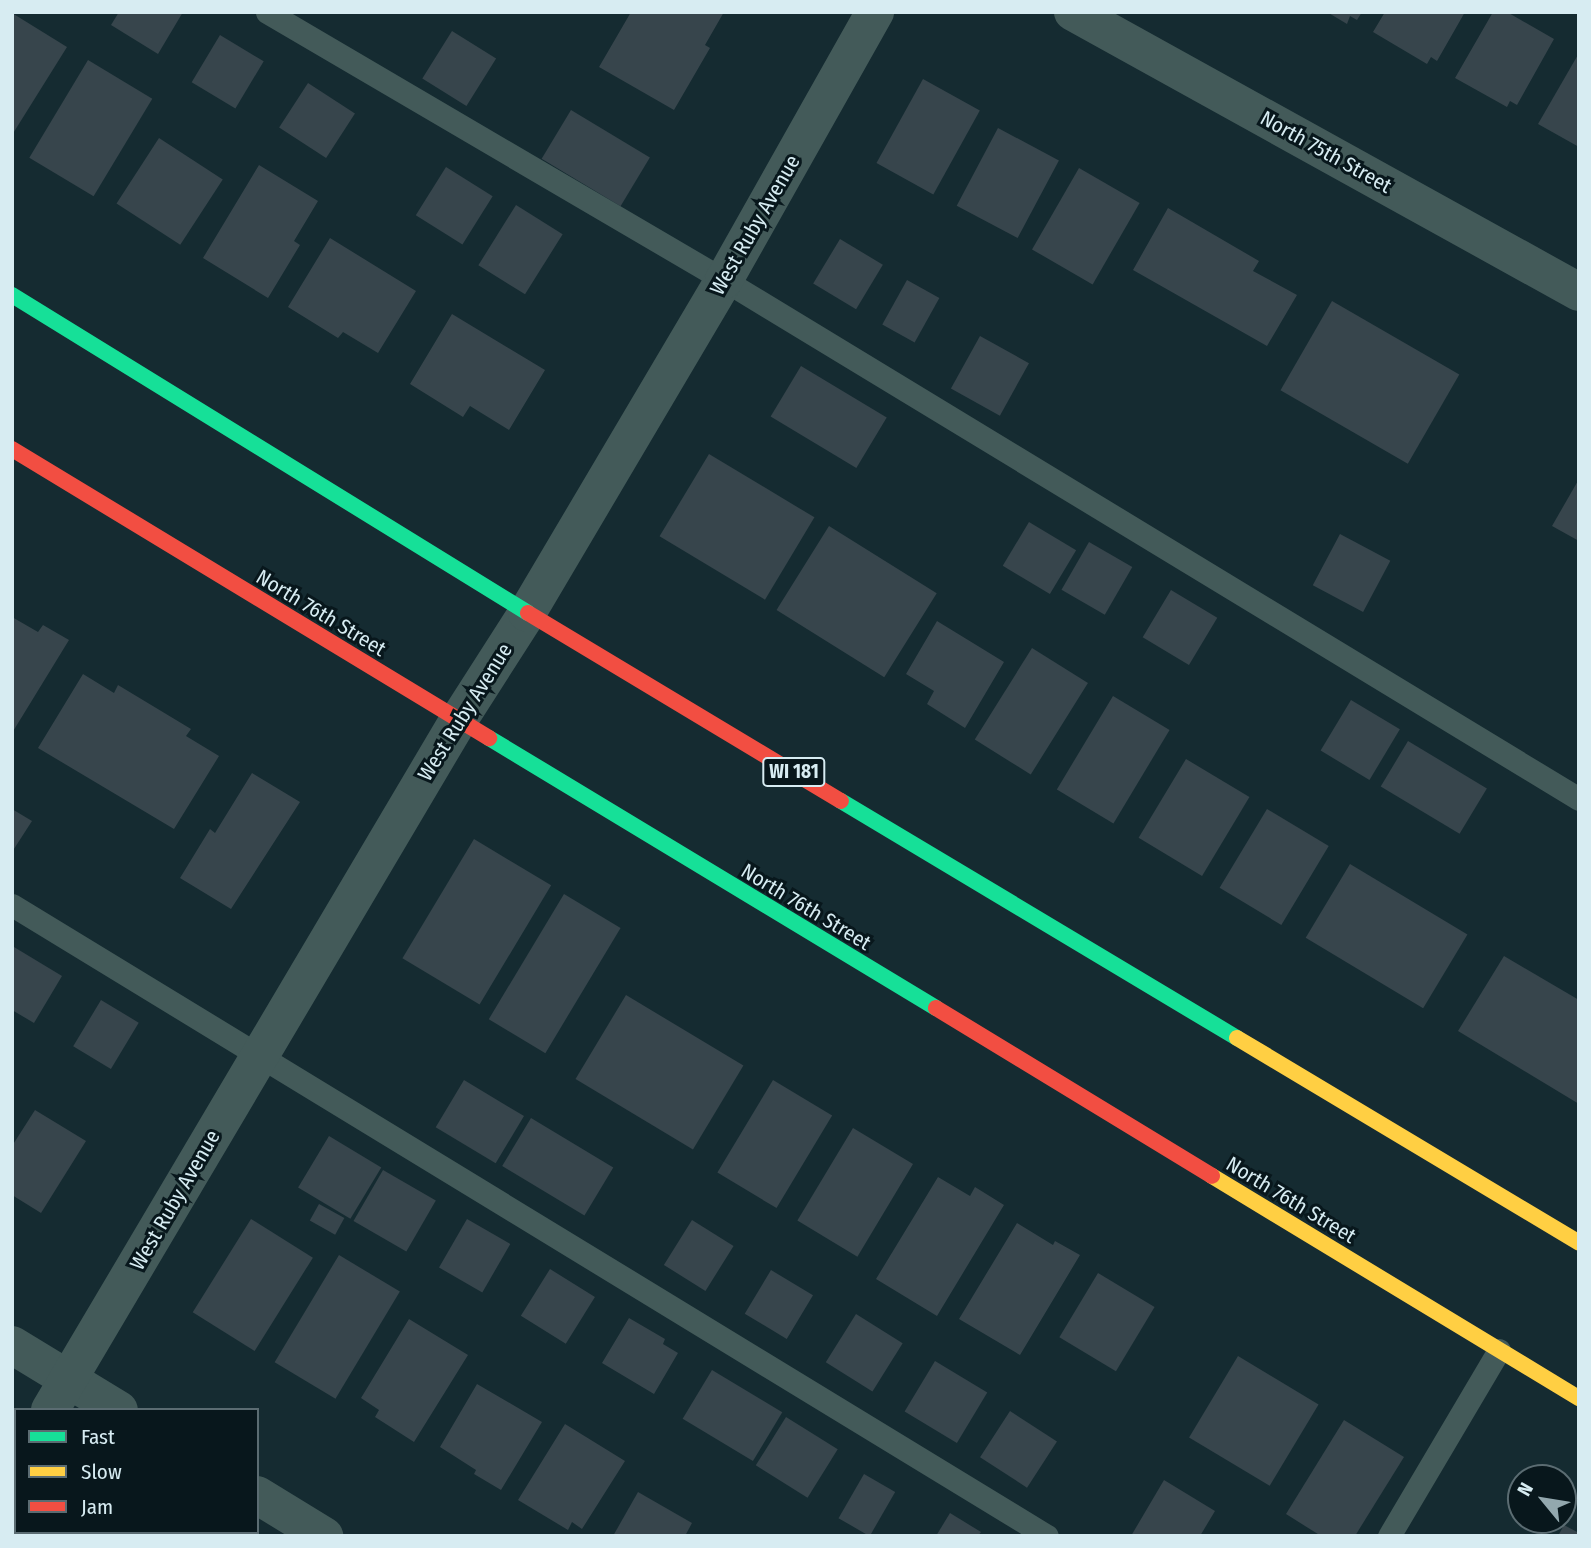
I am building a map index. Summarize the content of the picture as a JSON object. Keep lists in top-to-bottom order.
{
  "streets": {
    "main road": ["North 76th Street", "WI 181"],
    "street": ["North 75th Street", "West Ruby Avenue"]
  },
  "crossings": [
    ["West Ruby Avenue", "North 76th Street"],
    ["West Ruby Avenue", "WI 181"]
  ],
  "legend": ["Fast", "Slow", "Jam"],
  "north": "top left"
}
